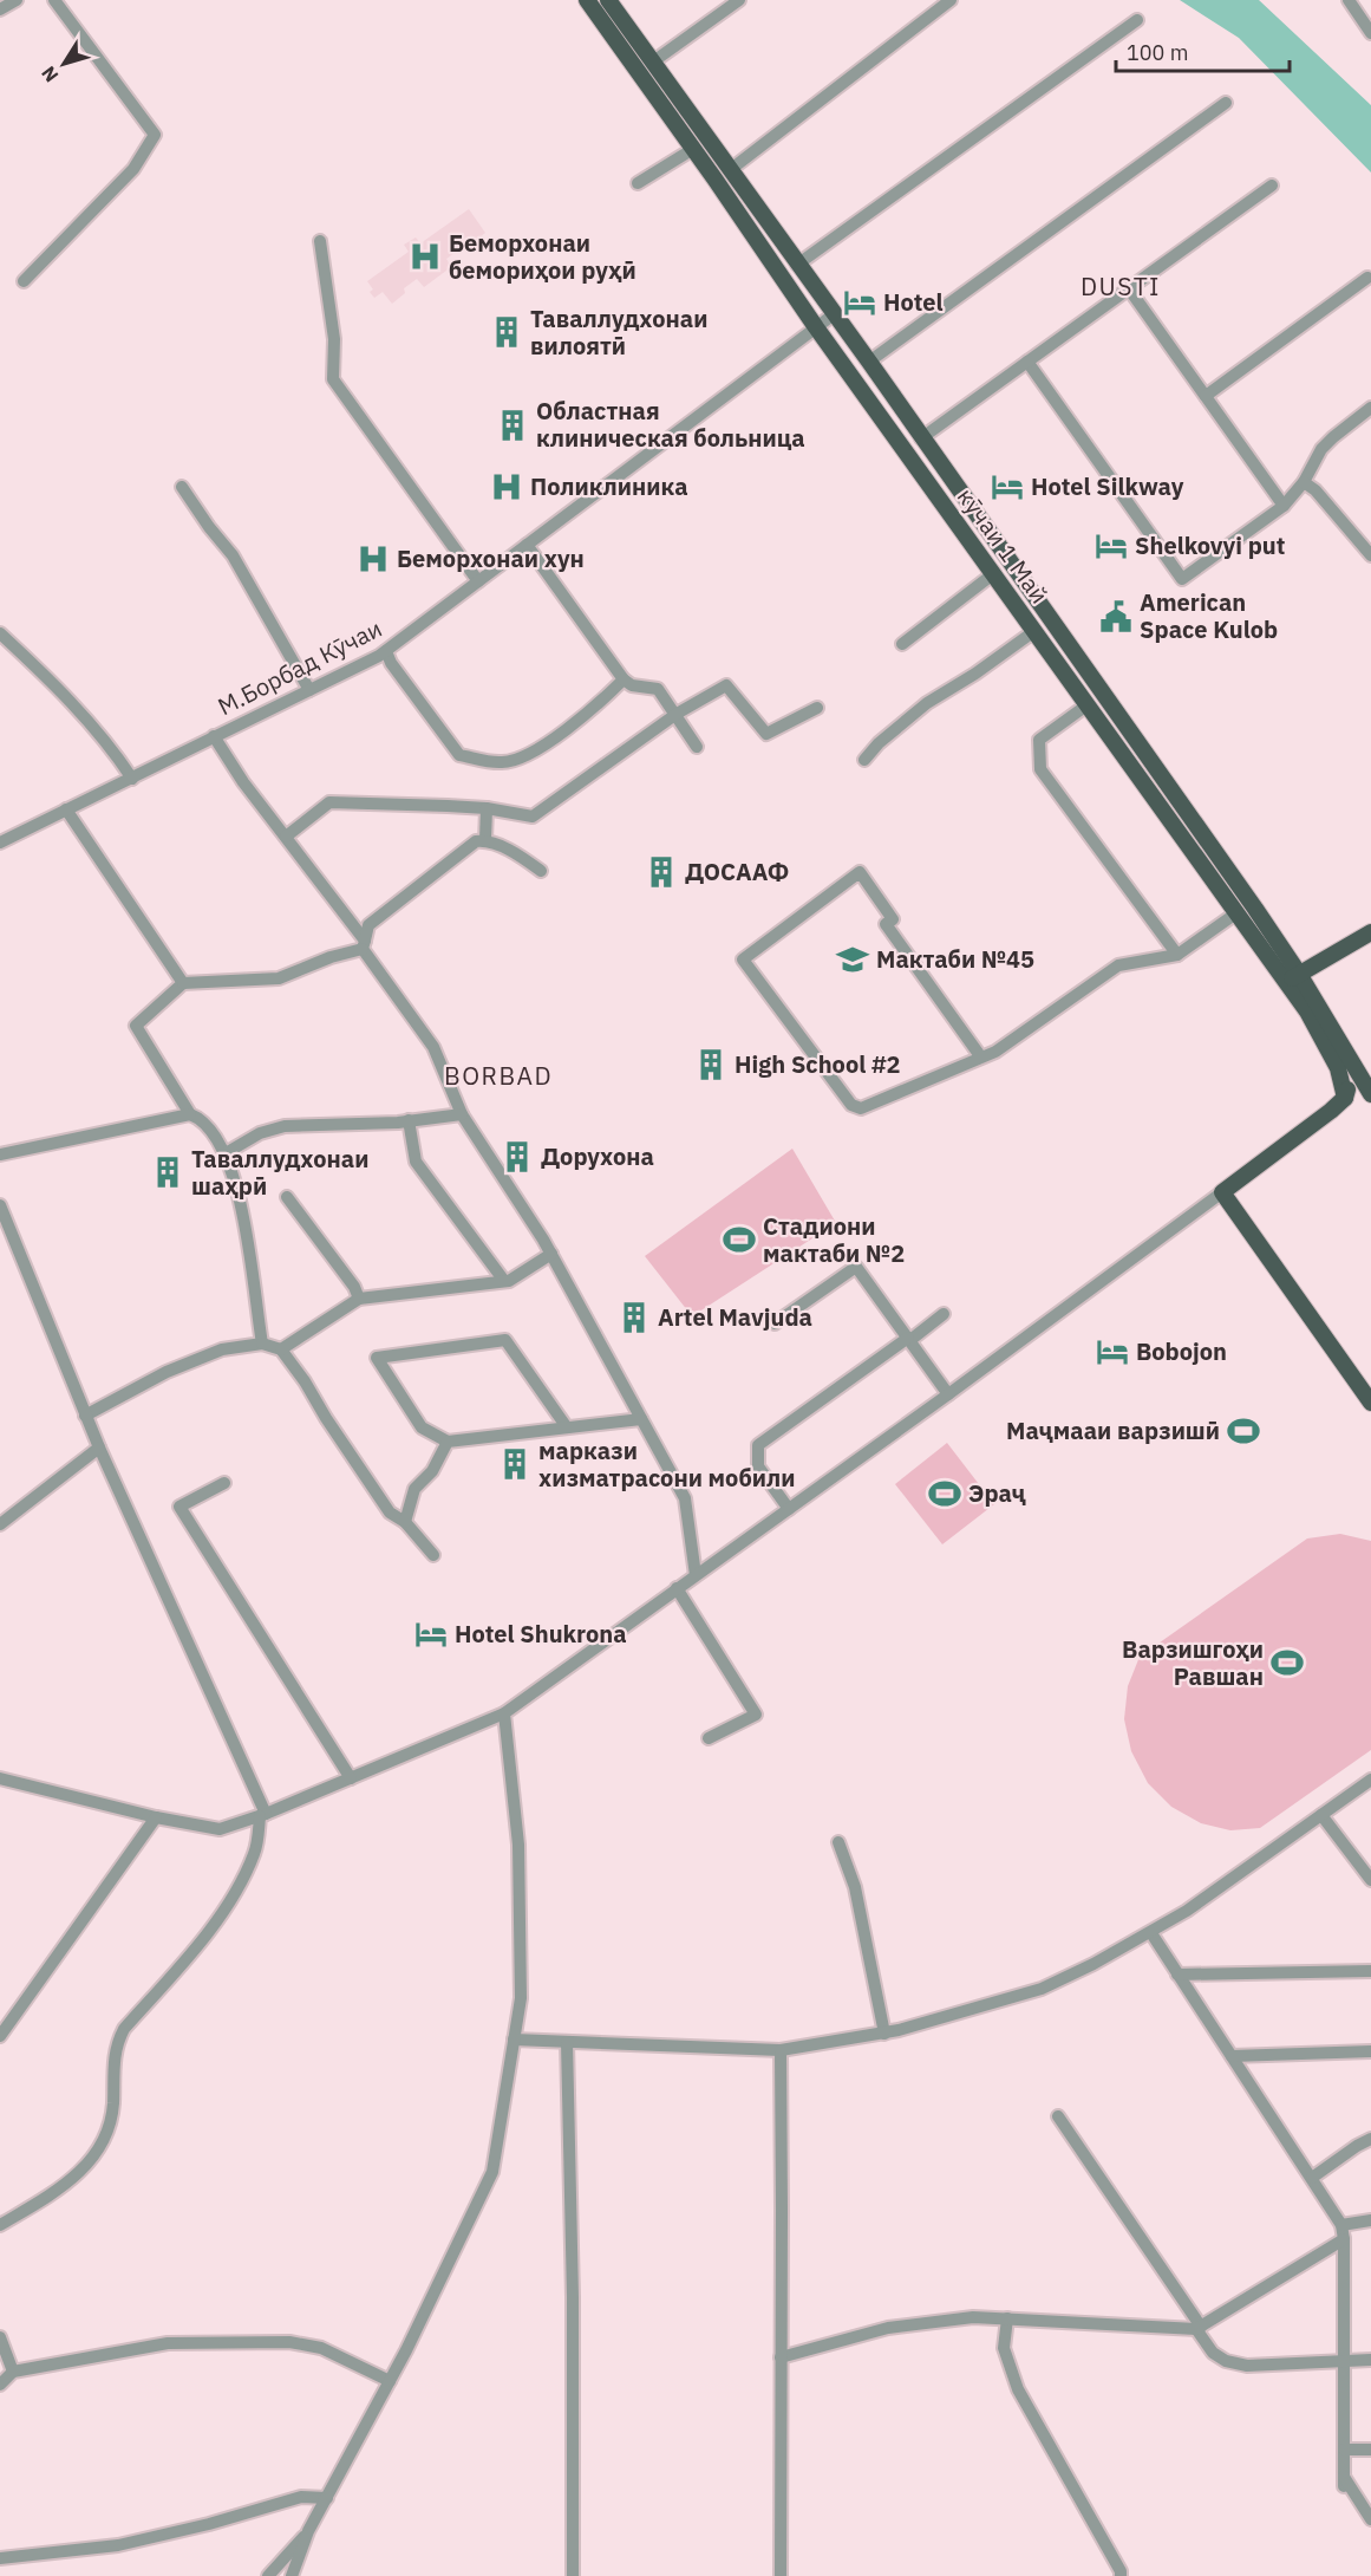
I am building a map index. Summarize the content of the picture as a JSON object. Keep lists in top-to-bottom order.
{
  "streets": {
    "main road": ["кӯчаи 1 Май"],
    "street": ["М.Борбад Кӯчаи"]
  },
  "crossings": [
    ["кӯчаи 1 Май", "М.Борбад Кӯчаи"]
  ],
  "districts": ["DUSTI", "BORBAD"],
  "places": {
    "hospital": ["Беморхонаи бемориҳои руҳӣ", "Поликлиника", "Беморхонаи хун"],
    "hotel": [
      "Hotel",
      "Hotel Silkway",
      "Shelkovyi put",
      "Bobojon",
      "Hotel Shukrona"
    ],
    "building": [
      "Таваллудхонаи вилоятӣ",
      "Областная клиническая больница",
      "ДОСААФ",
      "High School #2",
      "Дорухона",
      "Таваллудхонаи шаҳрӣ",
      "Artel Mavjuda",
      "маркази хизматрасони мобили"
    ],
    "public building": ["American Space Kulob"],
    "school or university": ["Мактаби №45"],
    "sports": [
      "Стадиони мактаби №2",
      "Маҷмааи варзишӣ",
      "Эраҷ",
      "Варзишгоҳи Равшан"
    ]
  },
  "scale_bar": "100 m",
  "north": "bottom left"
}
